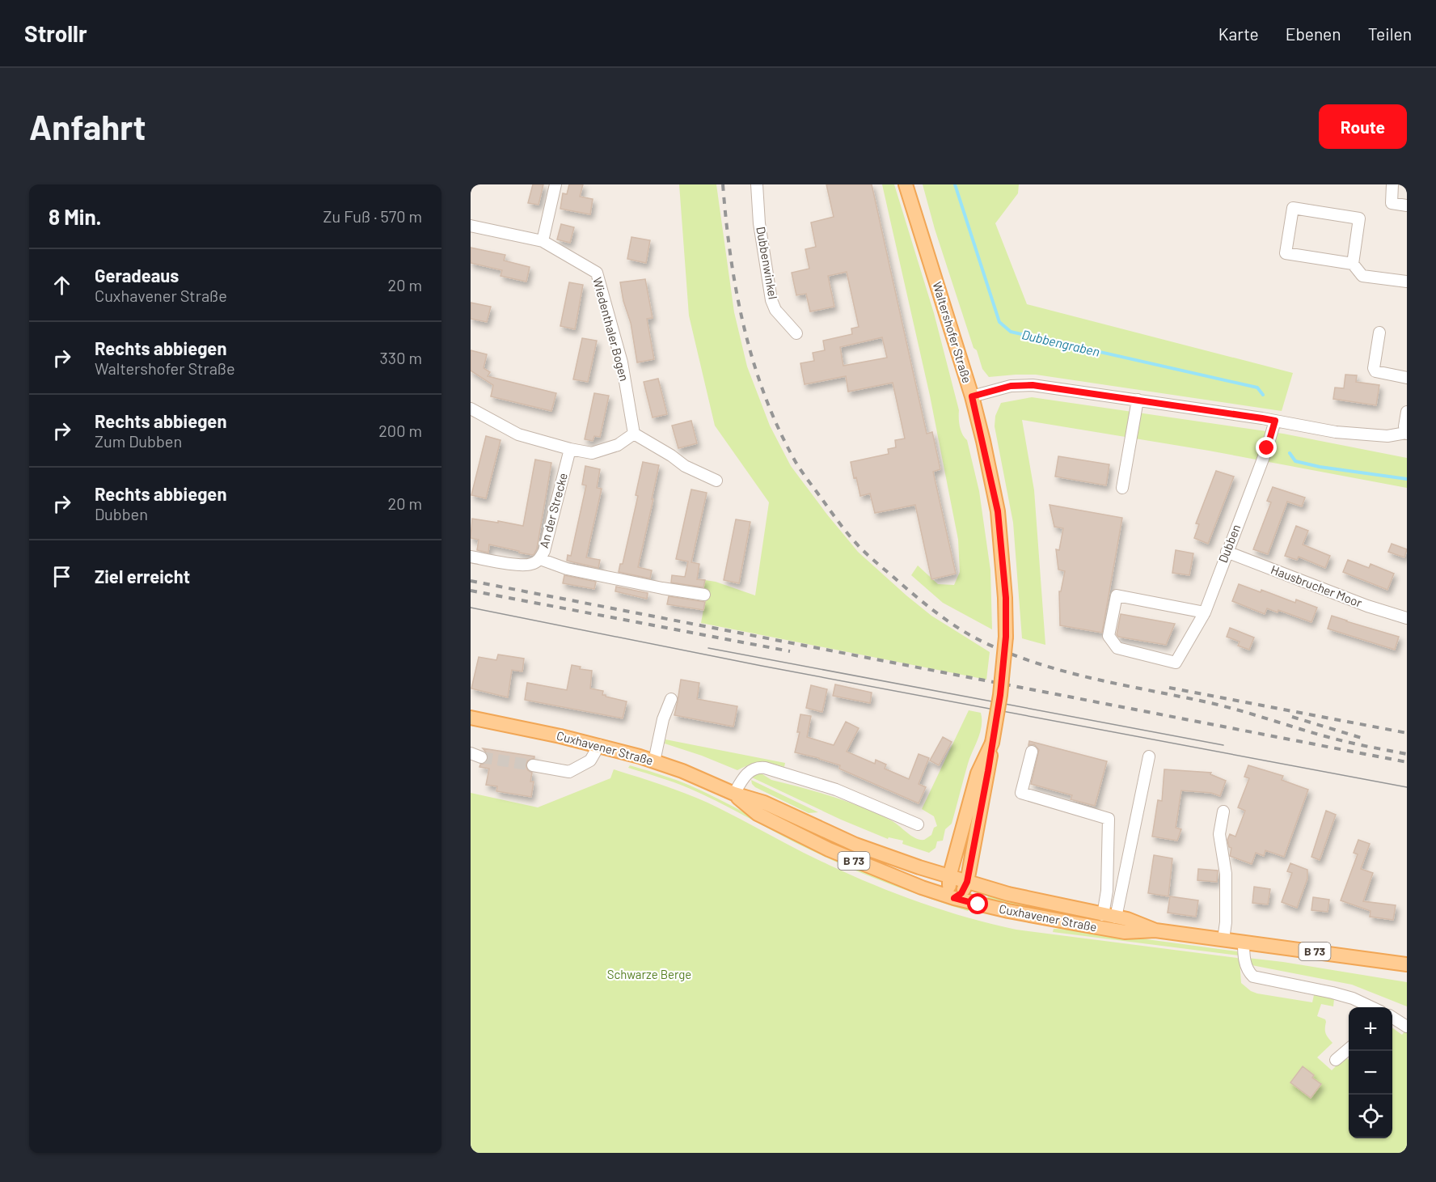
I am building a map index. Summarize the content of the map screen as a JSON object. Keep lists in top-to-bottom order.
{
  "streets": {
    "main road": ["Waltershofer Straße", "Cuxhavener Straße", "B 73"],
    "street": [
      "Dubbenwinkel",
      "Wiedenthaler Bogen",
      "An der Strecke",
      "Dubben",
      "Hausbrucher Moor"
    ]
  },
  "crossings": [
    ["Waltershofer Straße", "Cuxhavener Straße"],
    ["Dubben", "Hausbrucher Moor"]
  ],
  "water": ["Dubbengraben"],
  "parks": ["Schwarze Berge"],
  "page": {
    "header": "Strollr",
    "nav": ["Karte", "Ebenen", "Teilen"],
    "buttons": "Route",
    "title": "Anfahrt",
    "heading": ["8 Min.", "Zu Fuß · 570 m"],
    "list": [
      ["Geradeaus", "Cuxhavener Straße", "20 m"],
      ["Rechts abbiegen", "Waltershofer Straße", "330 m"],
      ["Rechts abbiegen", "Zum Dubben", "200 m"],
      ["Rechts abbiegen", "Dubben", "20 m"],
      "Ziel erreicht"
    ],
    "map_buttons": ["+", "−"]
  }
}
